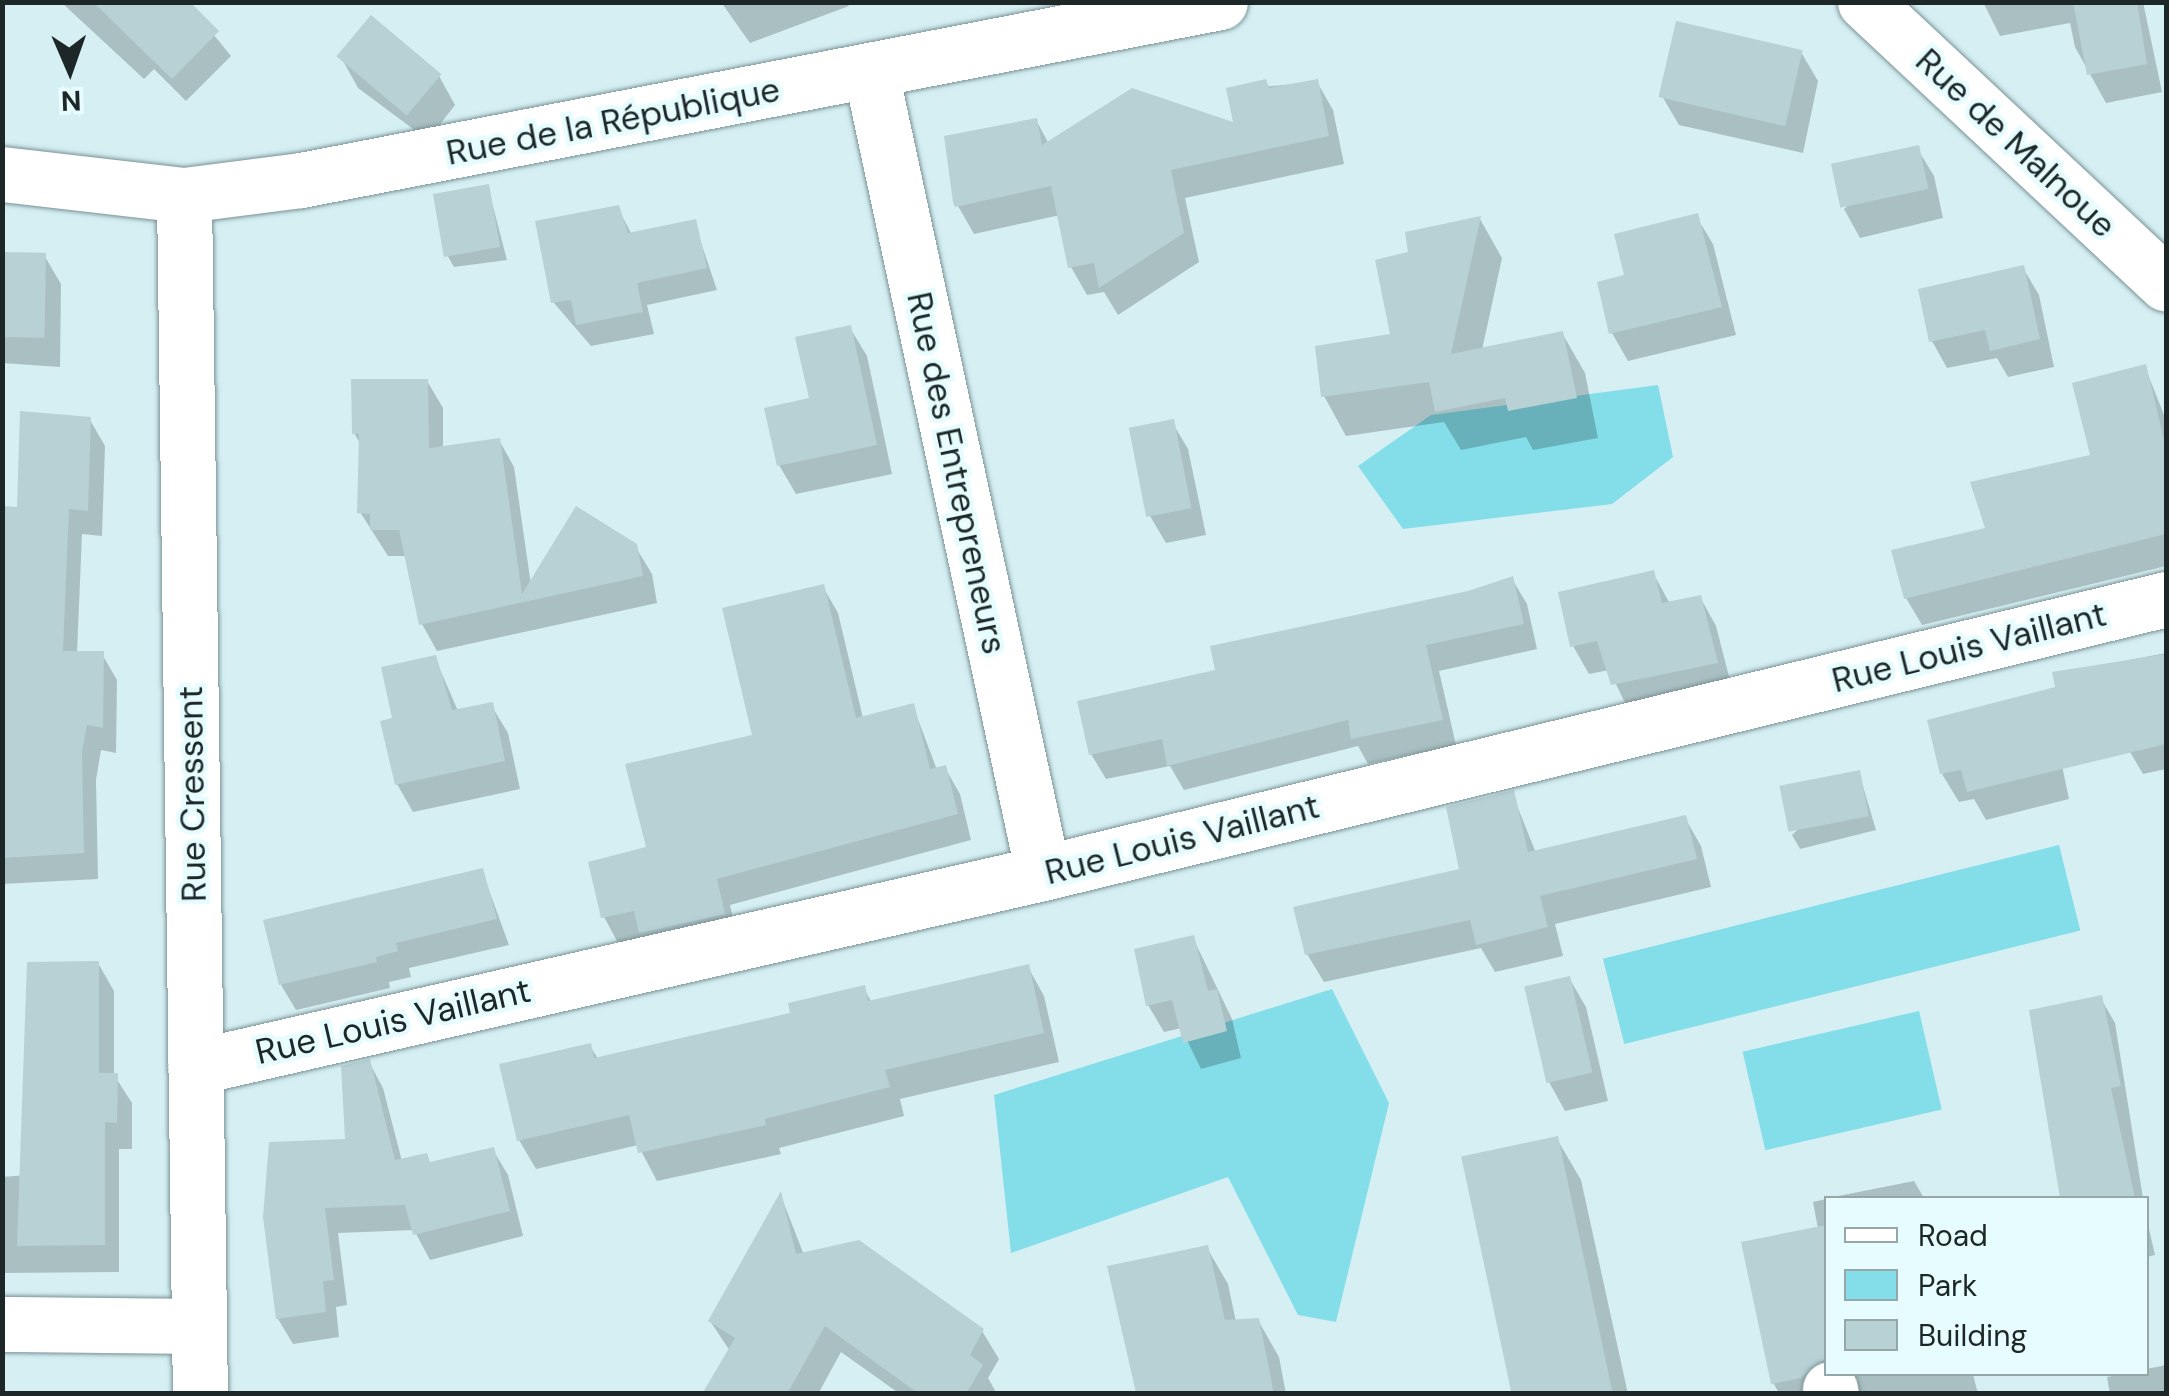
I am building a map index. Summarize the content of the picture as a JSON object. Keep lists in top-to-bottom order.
{
  "streets": {
    "street": [
      "Rue de la République",
      "Rue de Malnoue",
      "Rue des Entrepreneurs",
      "Rue Louis Vaillant",
      "Rue Cressent"
    ]
  },
  "crossings": [
    ["Rue de la République", "Rue des Entrepreneurs"],
    ["Rue de la République", "Rue Cressent"],
    ["Rue des Entrepreneurs", "Rue Louis Vaillant"],
    ["Rue Louis Vaillant", "Rue Cressent"]
  ],
  "legend": ["Road", "Park", "Building"],
  "north": "bottom"
}
